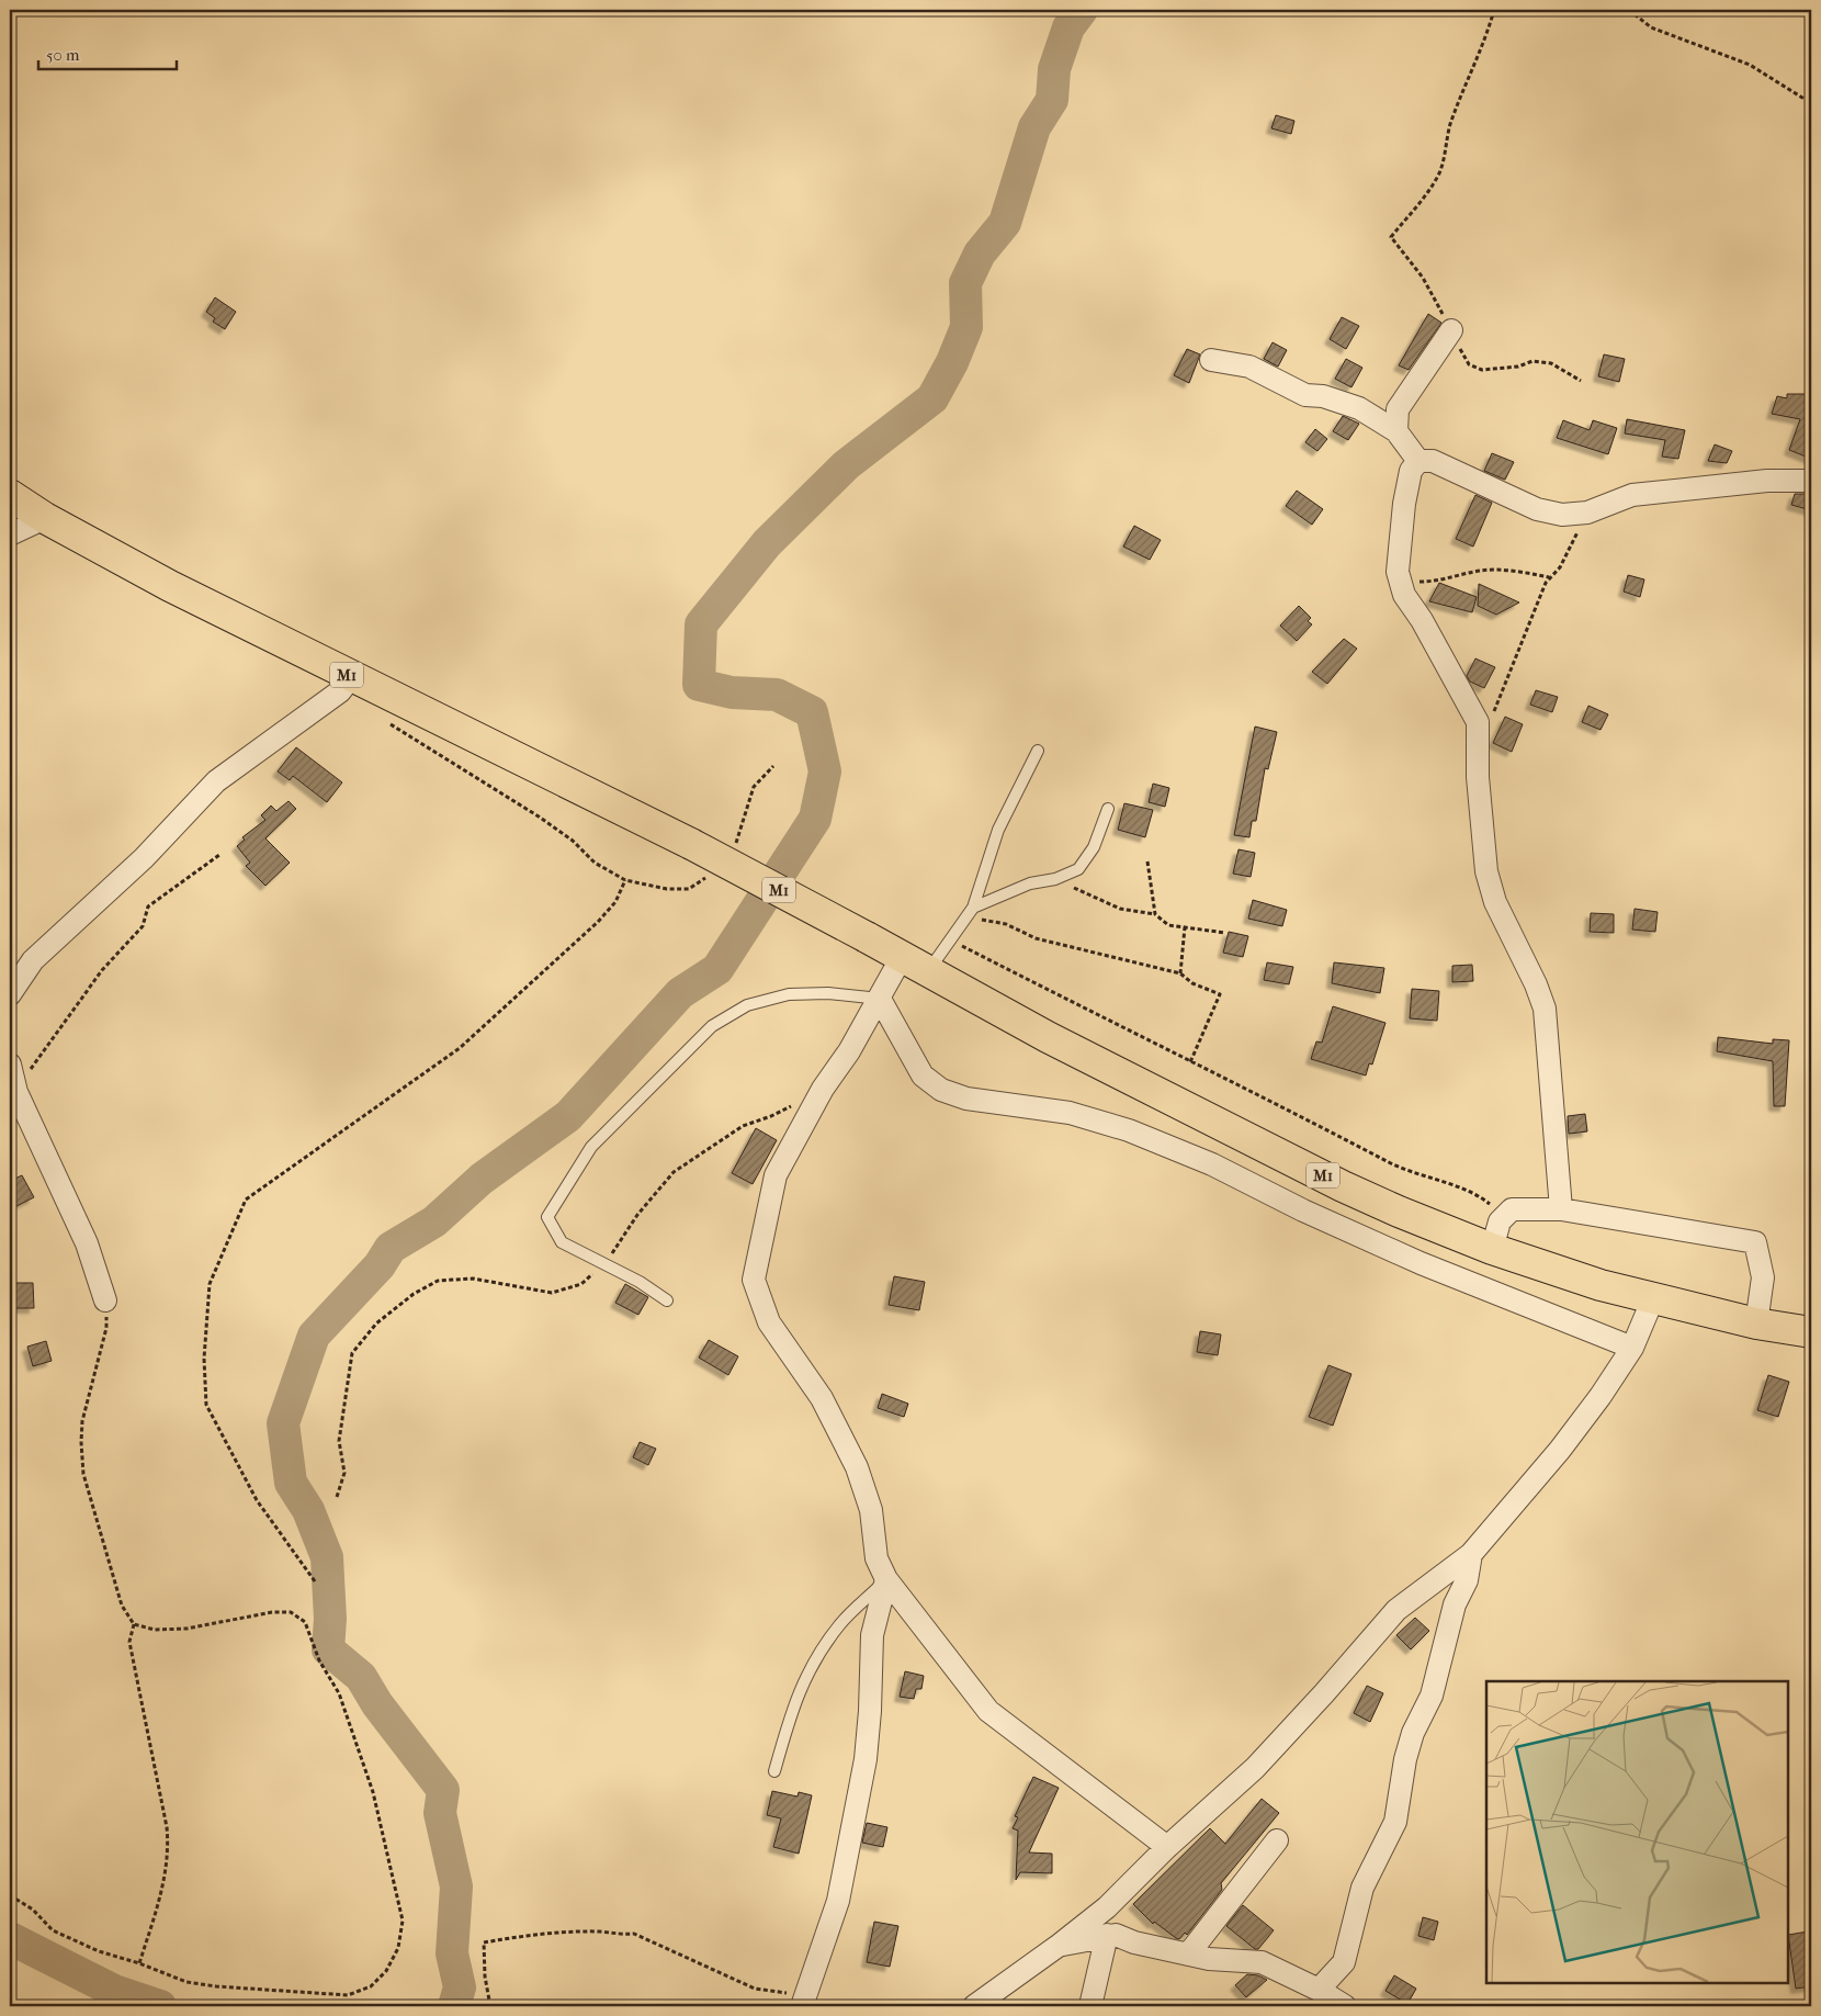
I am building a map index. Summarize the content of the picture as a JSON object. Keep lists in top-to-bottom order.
{
  "streets": {
    "highway": ["M1"]
  },
  "scale_bar": "50 m"
}
